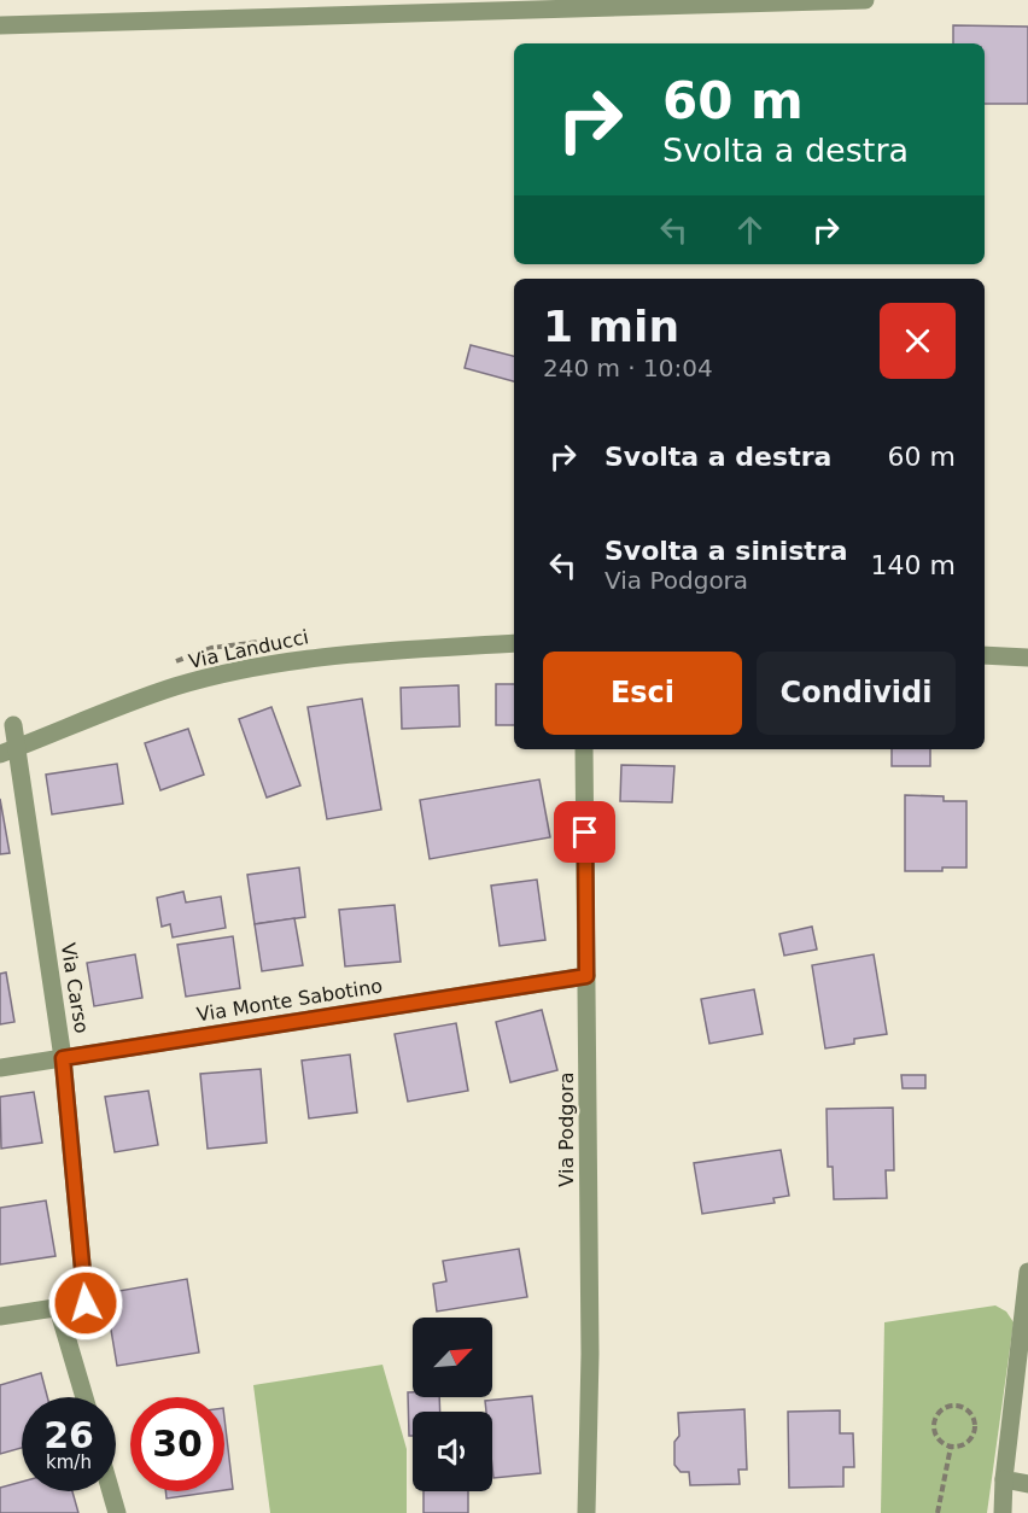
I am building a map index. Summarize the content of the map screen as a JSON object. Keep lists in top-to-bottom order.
{
  "streets": {
    "street": [
      "Via Landucci",
      "Via Carso",
      "Via Monte Sabotino",
      "Via Podgora"
    ]
  },
  "crossings": [
    ["Via Landucci", "Via Carso"],
    ["Via Carso", "Via Monte Sabotino"],
    ["Via Monte Sabotino", "Via Podgora"]
  ],
  "north": "top right",
  "page": {
    "turn": ["60 m", "Svolta a destra"],
    "heading": ["1 min", "240 m · 10:04"],
    "list": [
      {
        "name": "Svolta a destra",
        "value": "60 m"
      },
      {
        "name": "Svolta a sinistra",
        "note": "Via Podgora",
        "value": "140 m"
      }
    ],
    "buttons": ["Esci", "Condividi"],
    "speed": "26 km/h",
    "limit": "30"
  }
}
